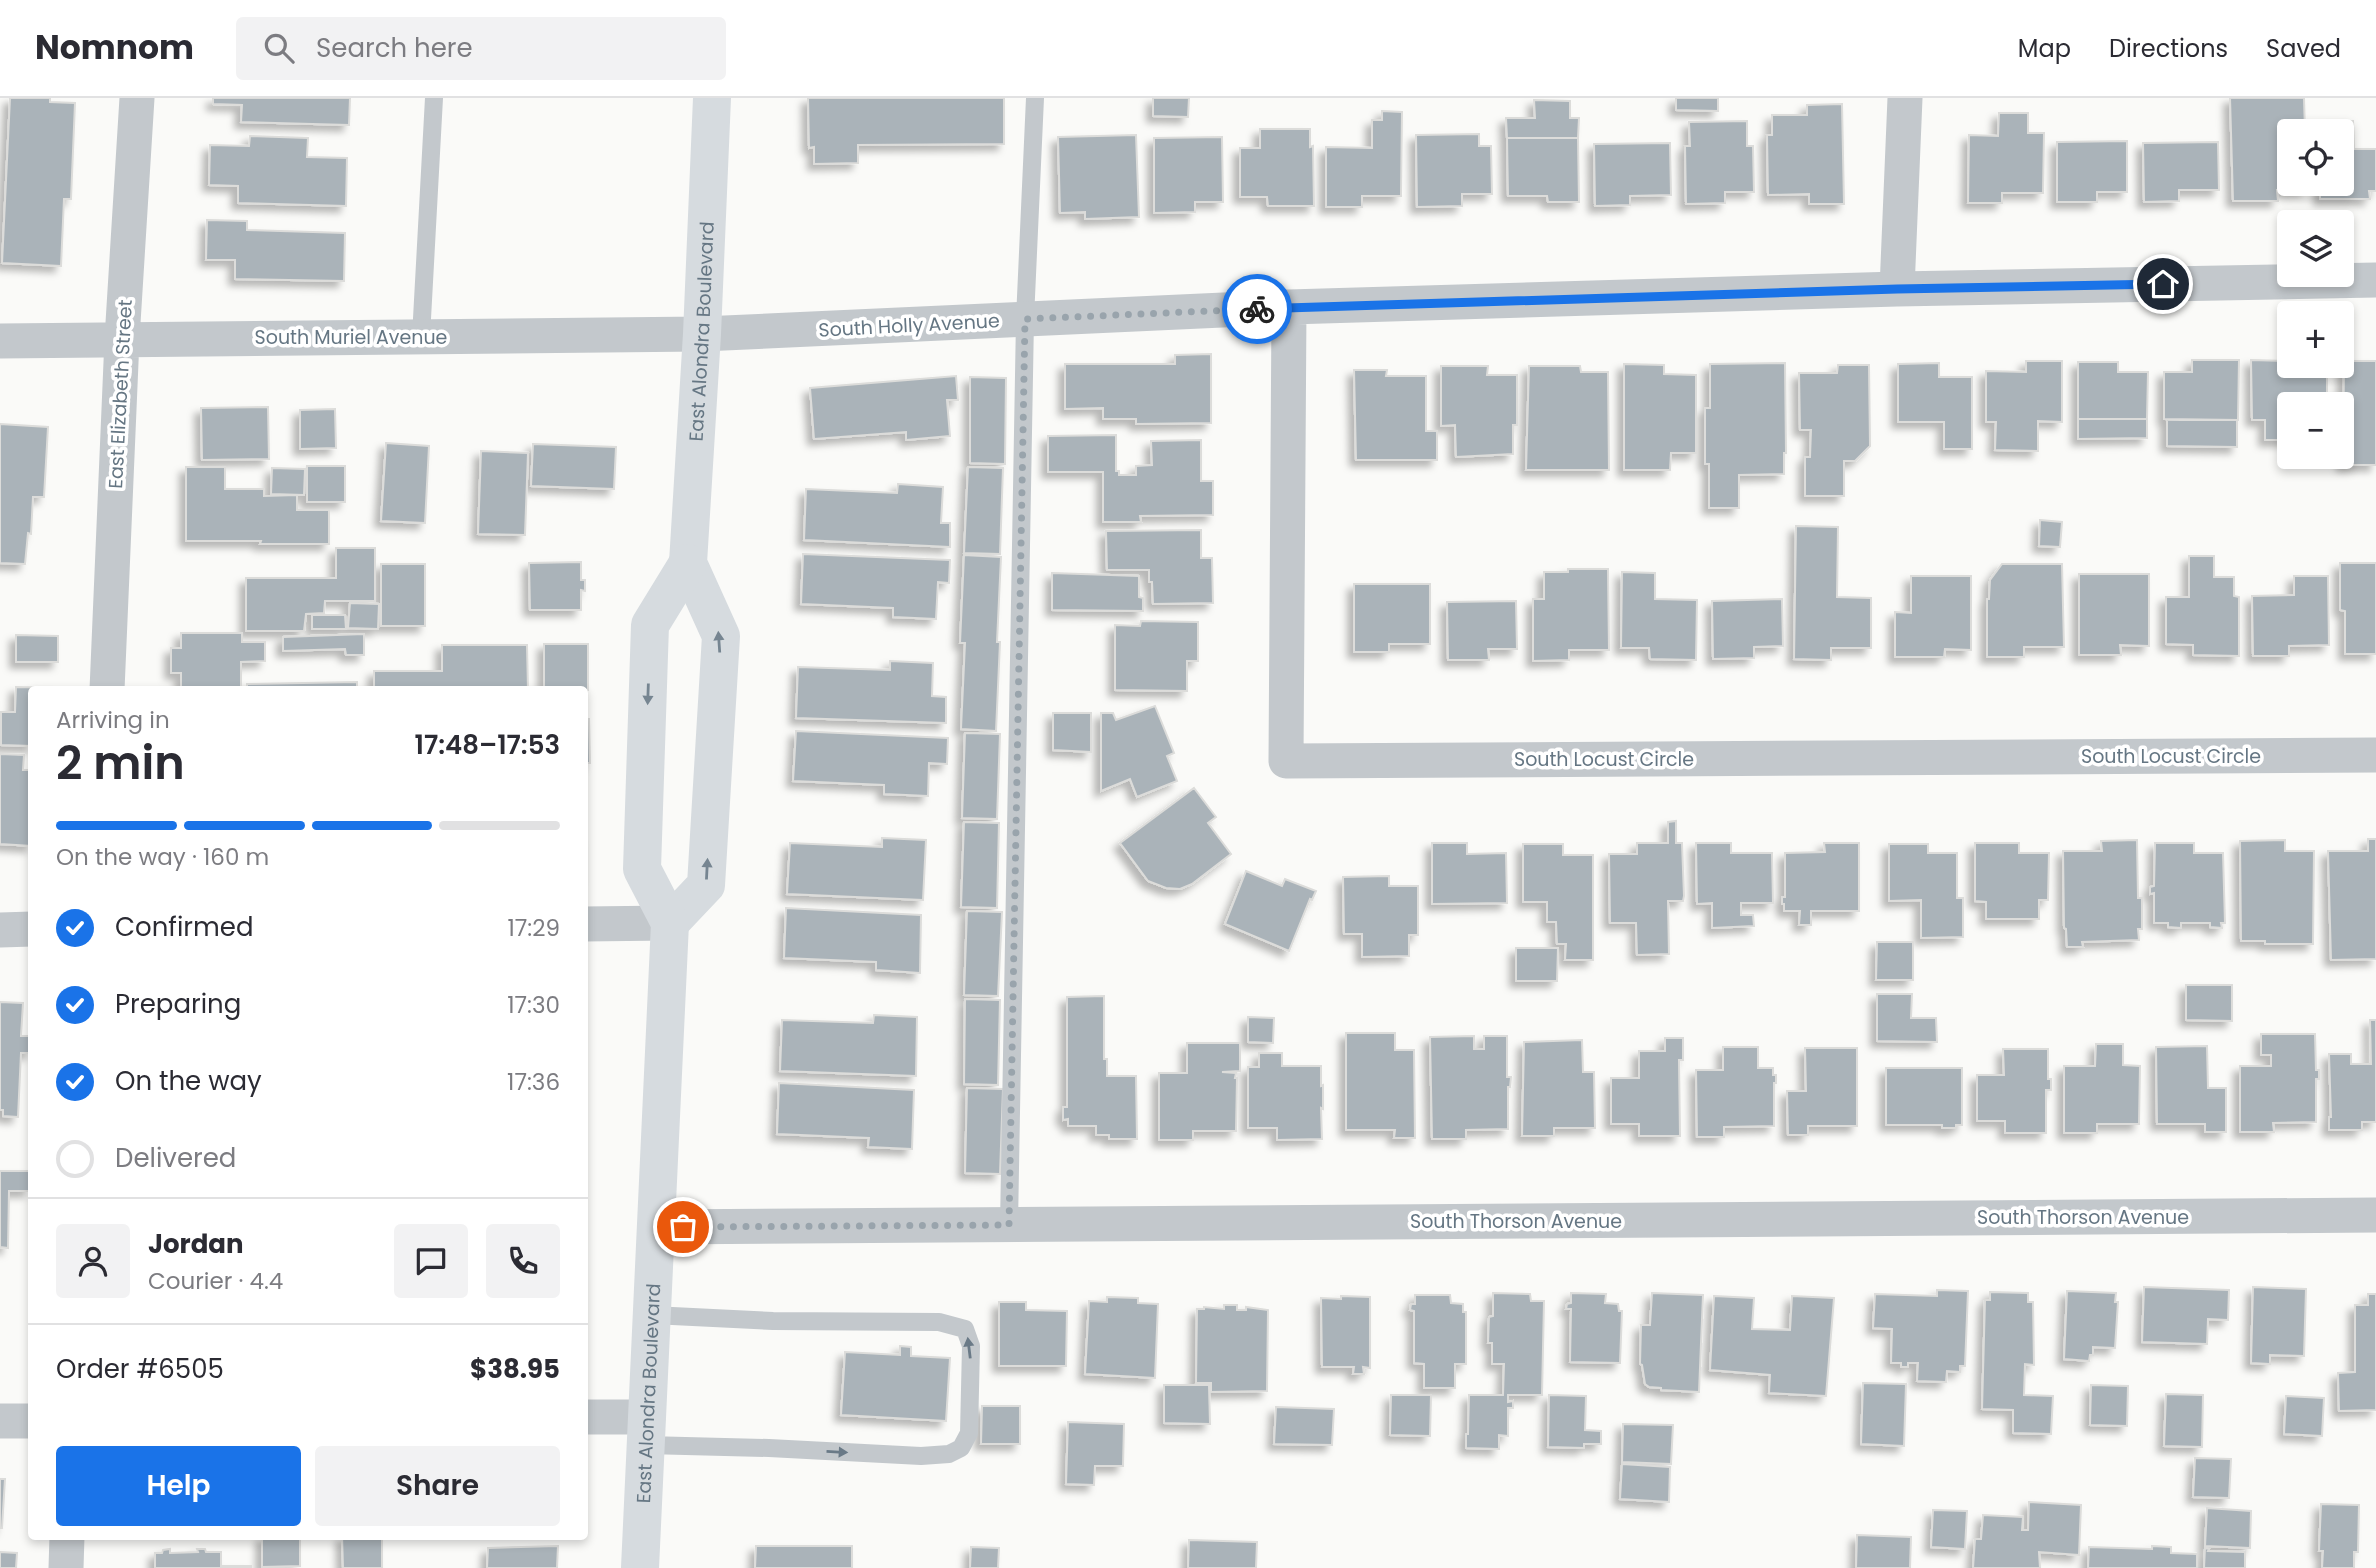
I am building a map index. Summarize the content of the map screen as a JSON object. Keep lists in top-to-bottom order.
{
  "streets": {
    "main road": ["East Alondra Boulevard"],
    "street": [
      "South Holly Avenue",
      "South Muriel Avenue",
      "East Elizabeth Street",
      "South Locust Circle",
      "South Thorson Avenue"
    ]
  },
  "crossings": [
    ["South Holly Avenue", "East Alondra Boulevard"],
    ["South Holly Avenue", "South Muriel Avenue"],
    ["South Holly Avenue", "South Locust Circle"],
    ["East Alondra Boulevard", "South Muriel Avenue"],
    ["East Alondra Boulevard", "South Thorson Avenue"],
    ["South Muriel Avenue", "East Elizabeth Street"]
  ],
  "page": {
    "header": "Nomnom",
    "search": "Search here",
    "nav": ["Map", "Directions", "Saved"],
    "map_buttons": ["+", "−"],
    "heading": ["2 min", "Arriving in", "17:48–17:53"],
    "panel": [
      "Jordan",
      "Courier · 4.4",
      "Order #6505",
      "$38.95"
    ],
    "bar": "On the way · 160 m",
    "list": [
      ["Confirmed", "17:29"],
      ["Preparing", "17:30"],
      ["On the way", "17:36"],
      "Delivered"
    ],
    "buttons": ["Help", "Share"]
  }
}
